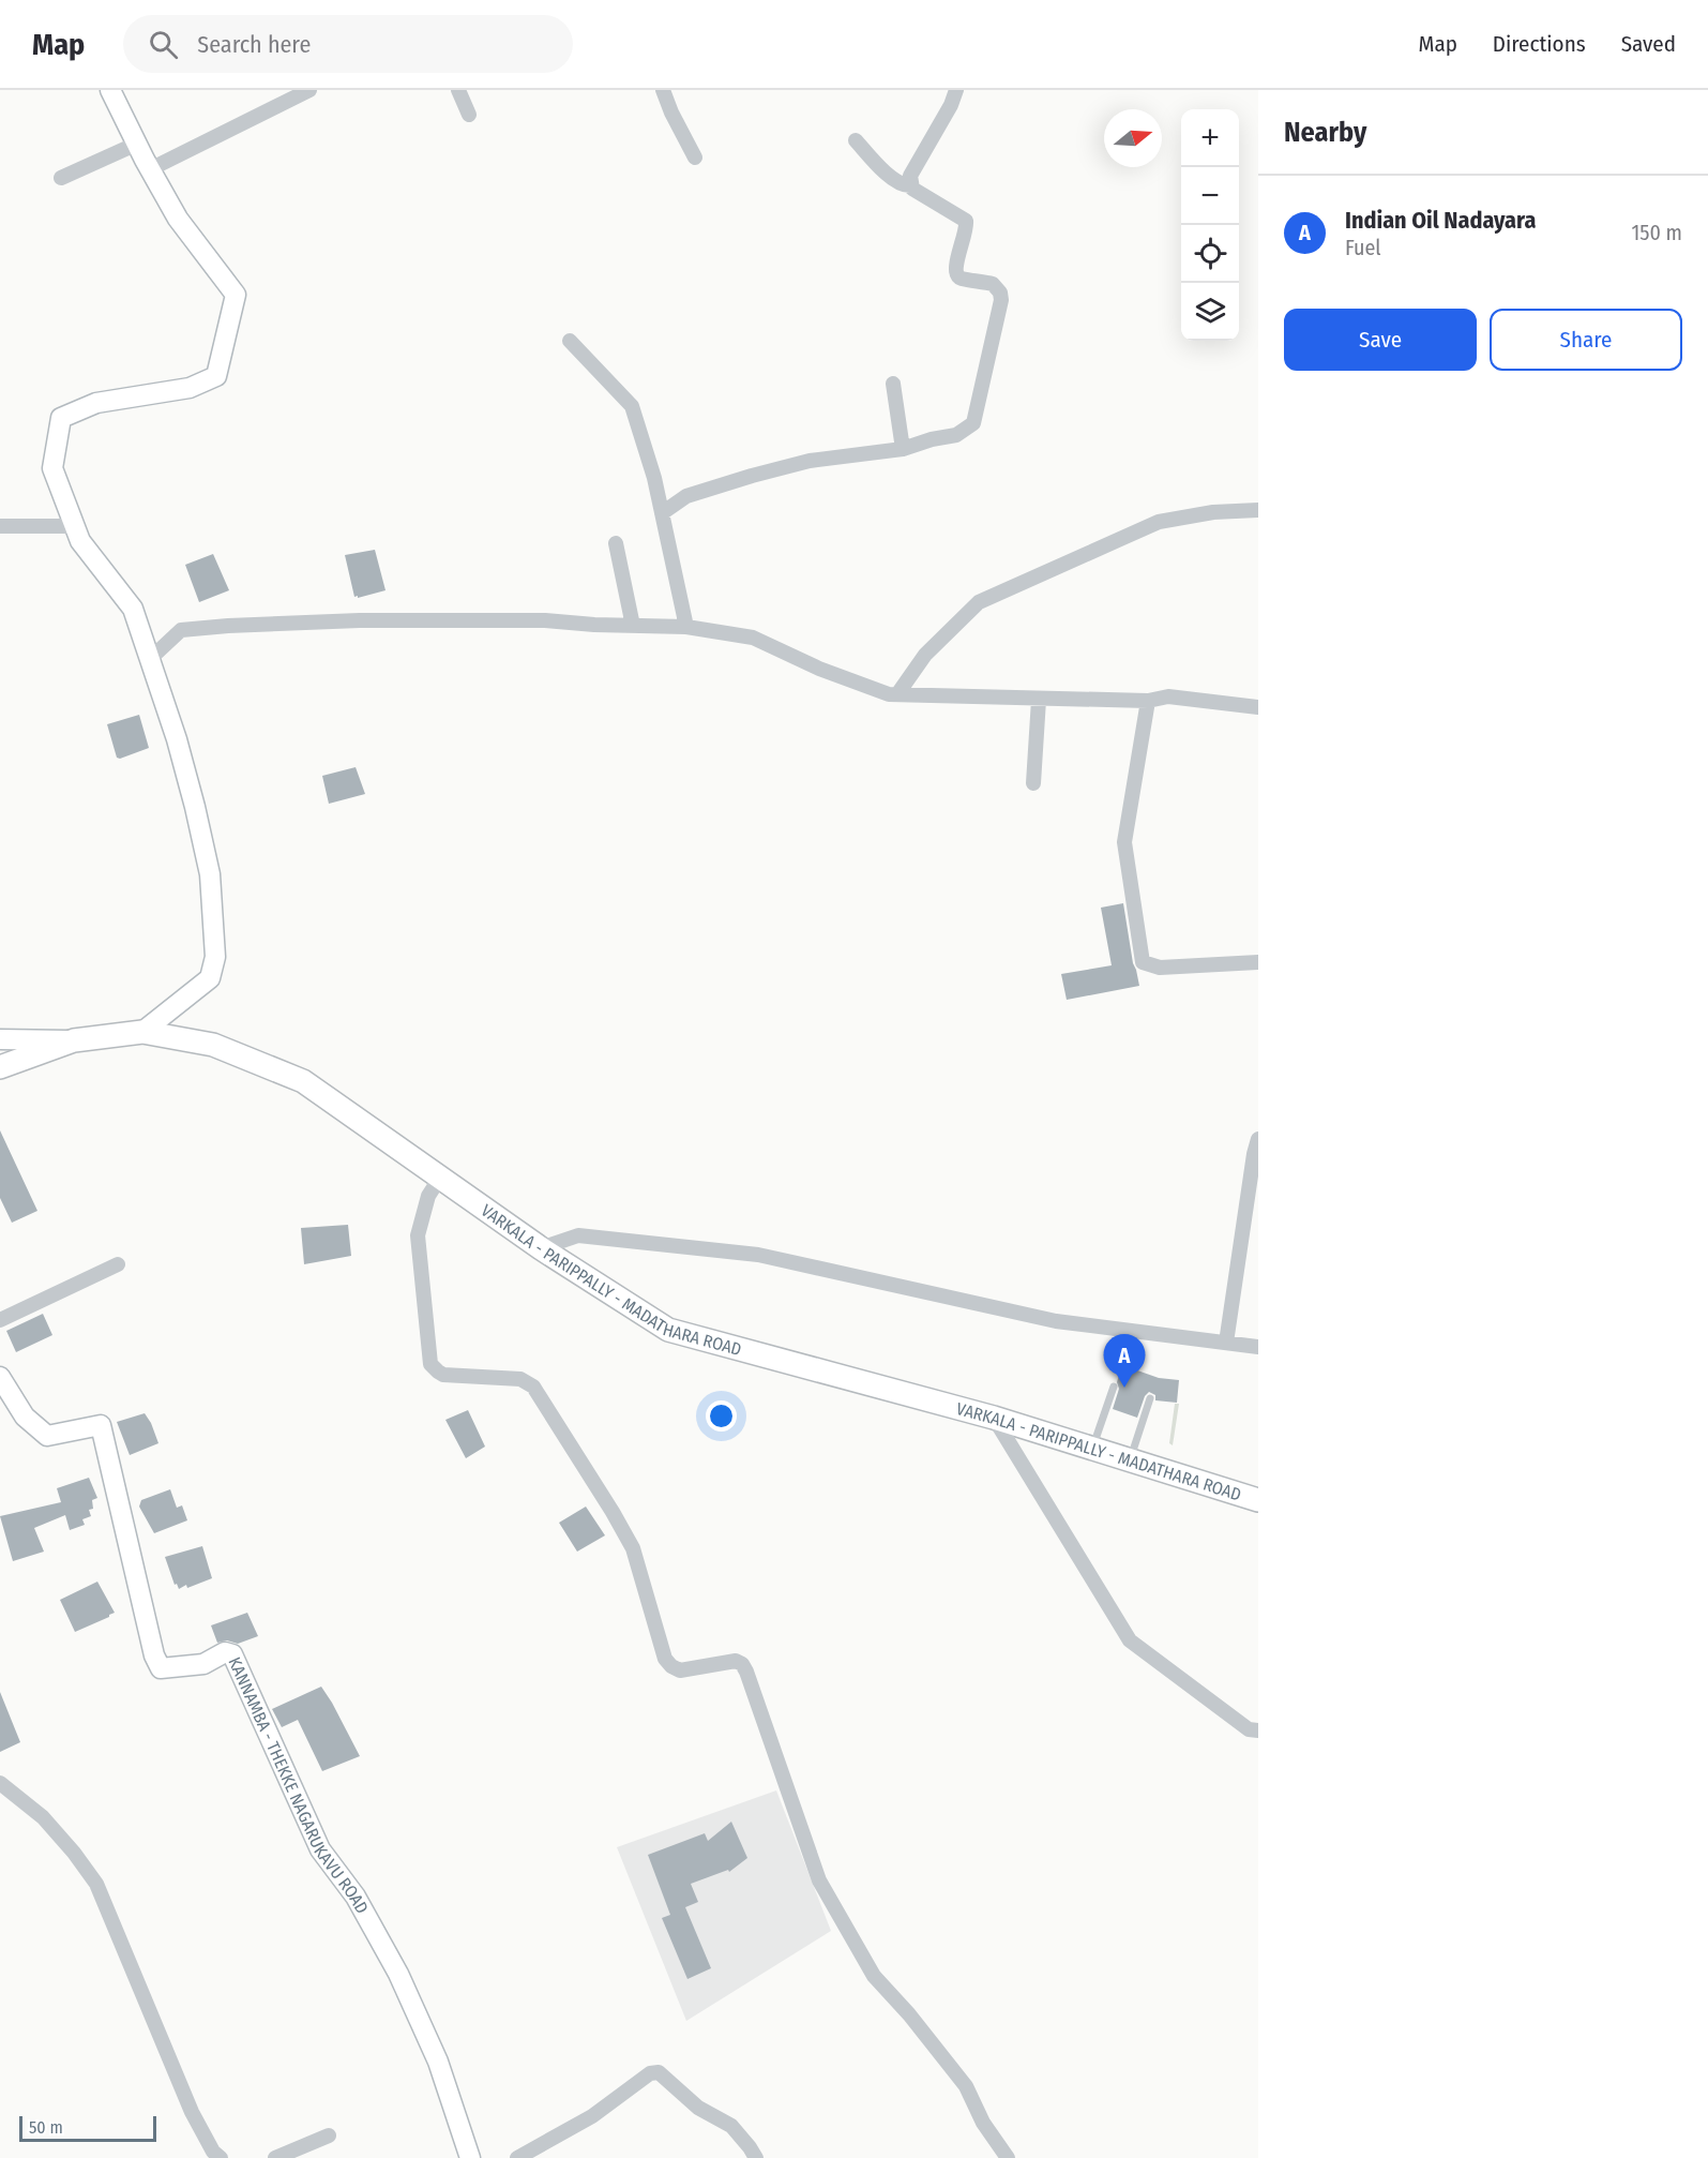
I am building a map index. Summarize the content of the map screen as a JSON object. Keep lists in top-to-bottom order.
{
  "streets": {
    "main road": ["VARKALA - PARIPPALLY - MADATHARA ROAD", "KANNAMBA - THEKKE NAGARUKAVU ROAD"]
  },
  "scale_bar": "50 m",
  "north": "right",
  "page": {
    "header": "Map",
    "search": "Search here",
    "nav": ["Map", "Directions", "Saved"],
    "heading": "Nearby",
    "map_buttons": ["+", "−"],
    "list": [
      {
        "mark": "A",
        "name": "Indian Oil Nadayara",
        "note": "Fuel",
        "value": "150 m"
      }
    ],
    "buttons": ["Save", "Share"],
    "pins": "A",
    "scale": "50 m"
  }
}
